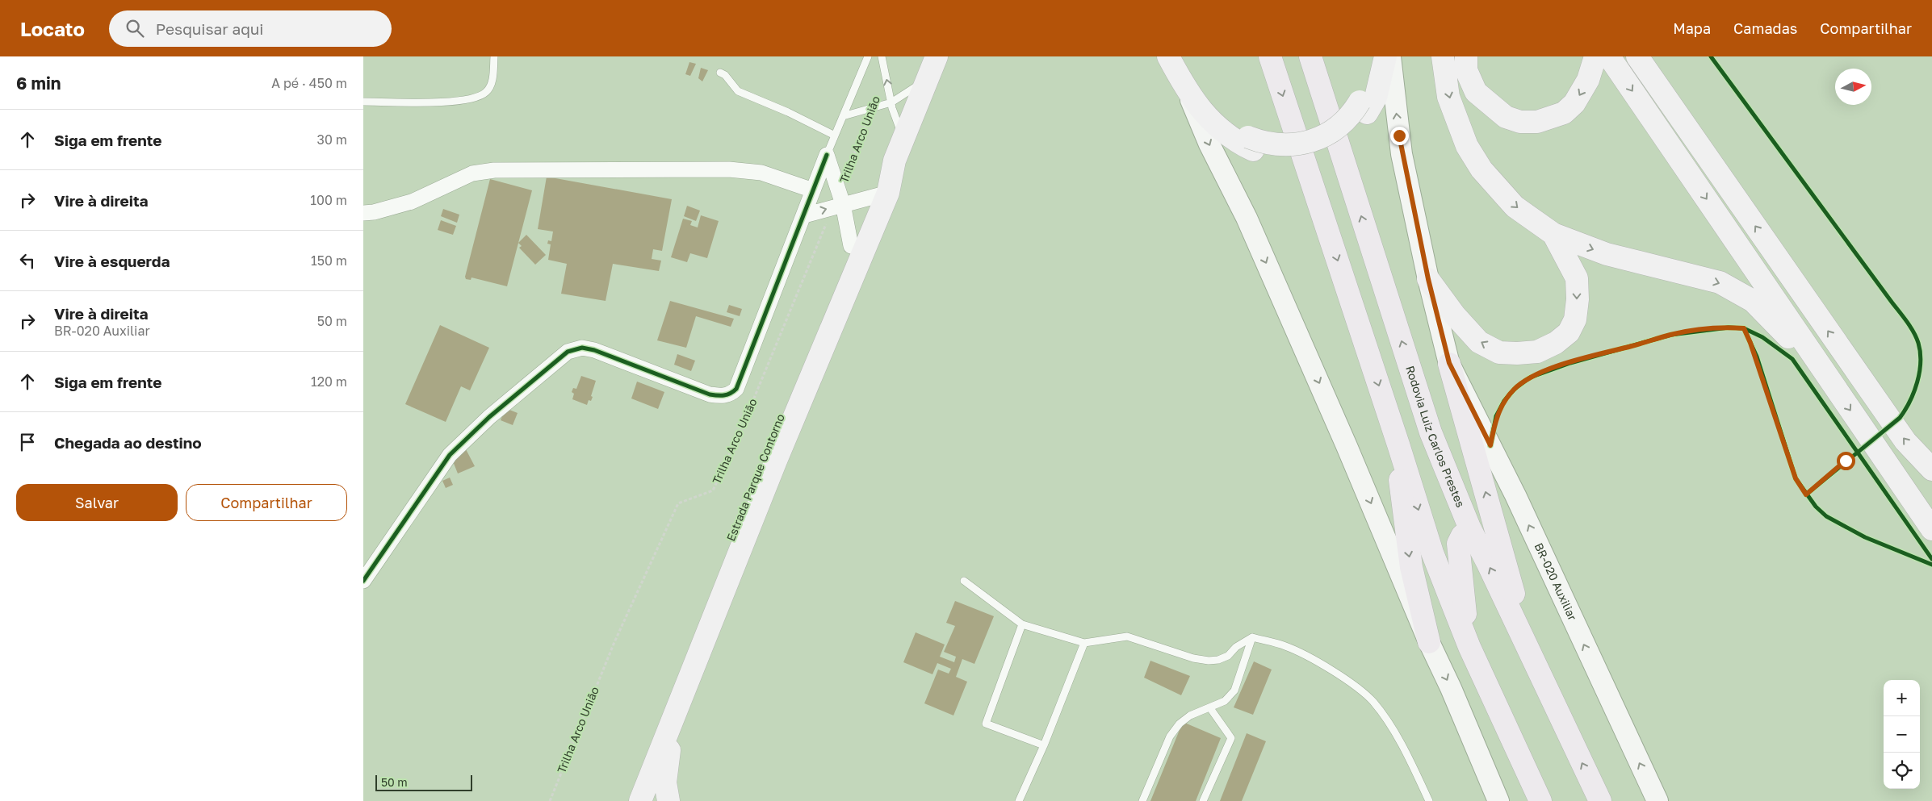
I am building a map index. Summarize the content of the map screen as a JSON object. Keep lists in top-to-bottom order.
{
  "streets": {
    "highway": ["Rodovia Luiz Carlos Prestes"],
    "main road": ["Estrada Parque Contorno", "BR-020 Auxiliar"],
    "path": ["Trilha Arco União"]
  },
  "scale_bar": "50 m",
  "north": "right",
  "page": {
    "header": "Locato",
    "search": "Pesquisar aqui",
    "nav": ["Mapa", "Camadas", "Compartilhar"],
    "heading": ["6 min", "A pé · 450 m"],
    "list": [
      ["Siga em frente", "30 m"],
      ["Vire à direita", "100 m"],
      ["Vire à esquerda", "150 m"],
      ["Vire à direita", "BR-020 Auxiliar", "50 m"],
      ["Siga em frente", "120 m"],
      "Chegada ao destino"
    ],
    "buttons": ["Salvar", "Compartilhar"],
    "map_buttons": ["+", "−"],
    "scale": "50 m"
  }
}
